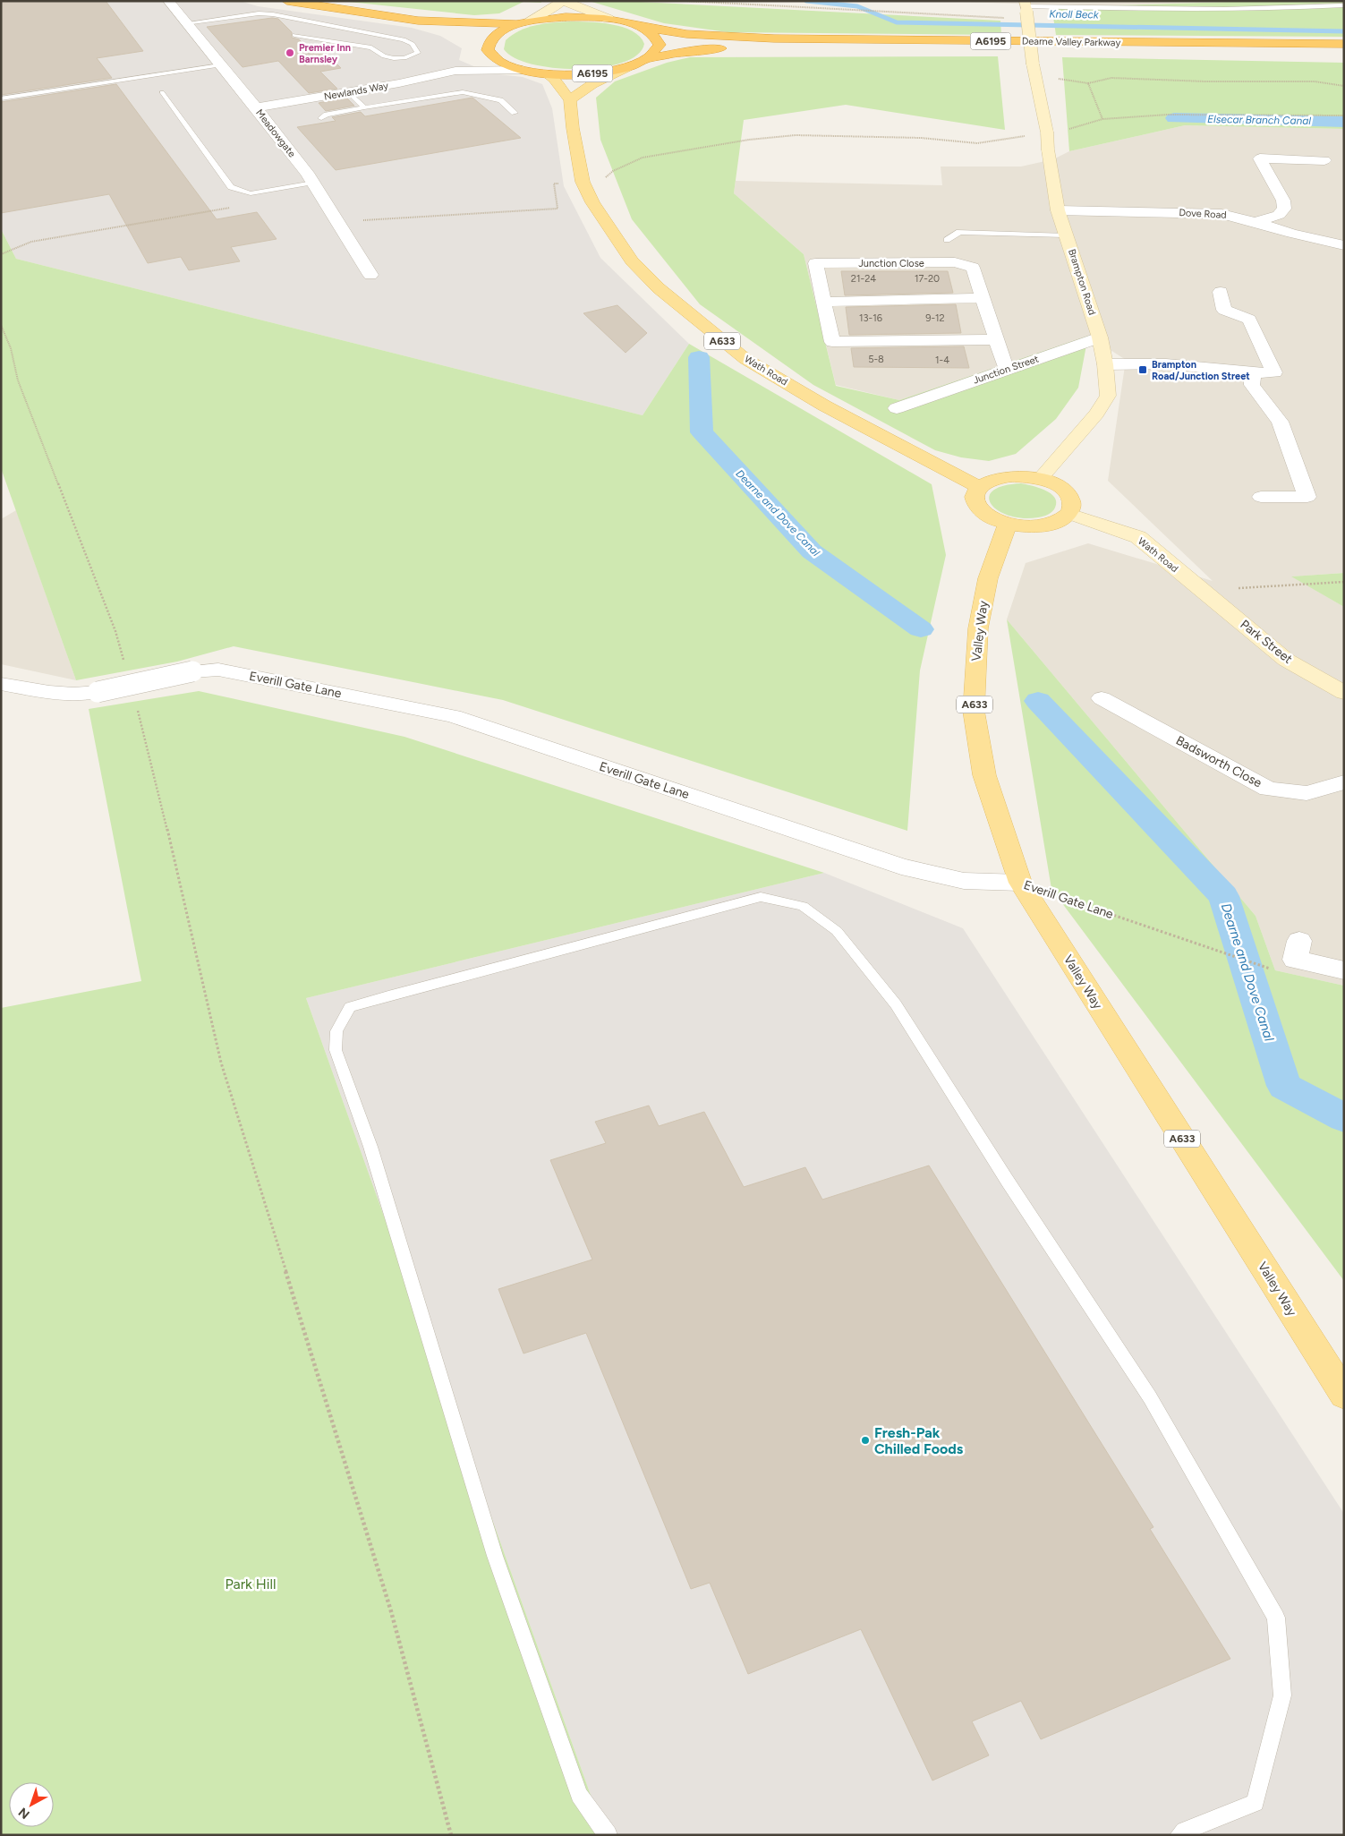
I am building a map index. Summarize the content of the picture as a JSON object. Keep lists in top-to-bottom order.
{
  "streets": {
    "highway": ["A6195", "Dearne Valley Parkway"],
    "main road": [
      "Brampton Road",
      "A633",
      "Wath Road",
      "Valley Way",
      "Park Street"
    ],
    "street": [
      "Newlands Way",
      "Meadowgate",
      "Dove Road",
      "Junction Close",
      "Junction Street",
      "Everill Gate Lane",
      "Badsworth Close"
    ]
  },
  "crossings": [
    ["A6195", "Dearne Valley Parkway"],
    ["Newlands Way", "Meadowgate"],
    ["Dove Road", "Brampton Road"],
    ["Junction Close", "Junction Street"],
    ["Brampton Road", "Junction Street"],
    ["Wath Road", "Park Street"],
    ["Valley Way", "Everill Gate Lane"]
  ],
  "water": ["Knoll Beck", "Elsecar Branch Canal", "Dearne and Dove Canal"],
  "parks": ["Park Hill"],
  "places": {
    "other": ["Premier Inn Barnsley", "Fresh-Pak Chilled Foods"],
    "transit": ["Brampton Road/Junction Street"]
  },
  "house_numbers": [
    "21-24",
    "17-20",
    "13-16",
    "9-12",
    "5-8",
    "1-4"
  ],
  "north": "bottom left"
}
